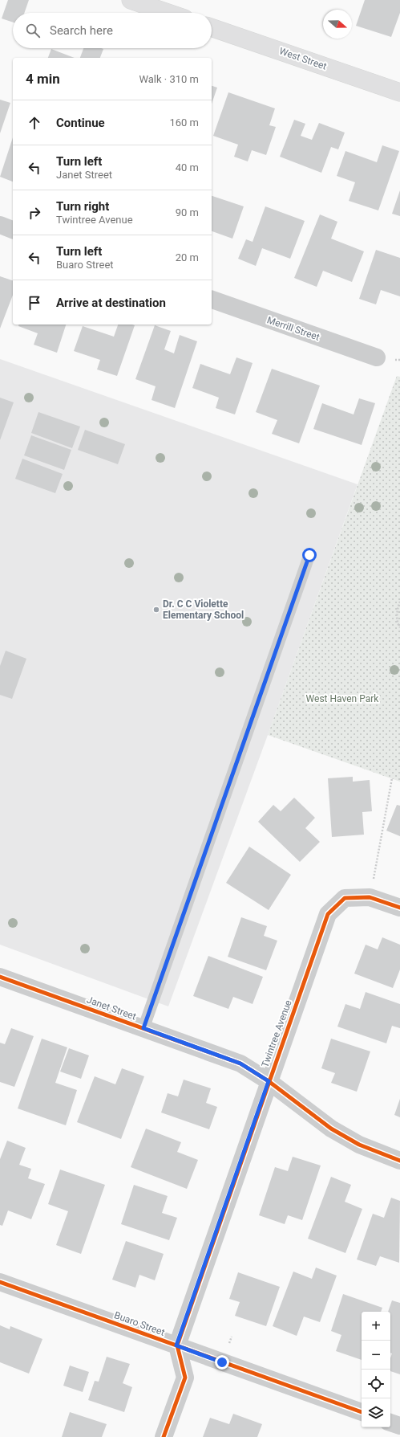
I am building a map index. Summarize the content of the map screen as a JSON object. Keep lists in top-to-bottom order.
{
  "streets": {
    "main road": ["West Street"],
    "street": [
      "Merrill Street",
      "Janet Street",
      "Twintree Avenue",
      "Buaro Street"
    ]
  },
  "crossings": [
    ["Janet Street", "Twintree Avenue"],
    ["Twintree Avenue", "Buaro Street"]
  ],
  "parks": ["West Haven Park"],
  "places": ["Dr. C C Violette Elementary School"],
  "north": "right",
  "page": {
    "search": "Search here",
    "heading": ["4 min", "Walk · 310 m"],
    "list": [
      ["Continue", "160 m"],
      ["Turn left", "Janet Street", "40 m"],
      ["Turn right", "Twintree Avenue", "90 m"],
      ["Turn left", "Buaro Street", "20 m"],
      "Arrive at destination"
    ],
    "map_buttons": ["+", "−"]
  }
}
